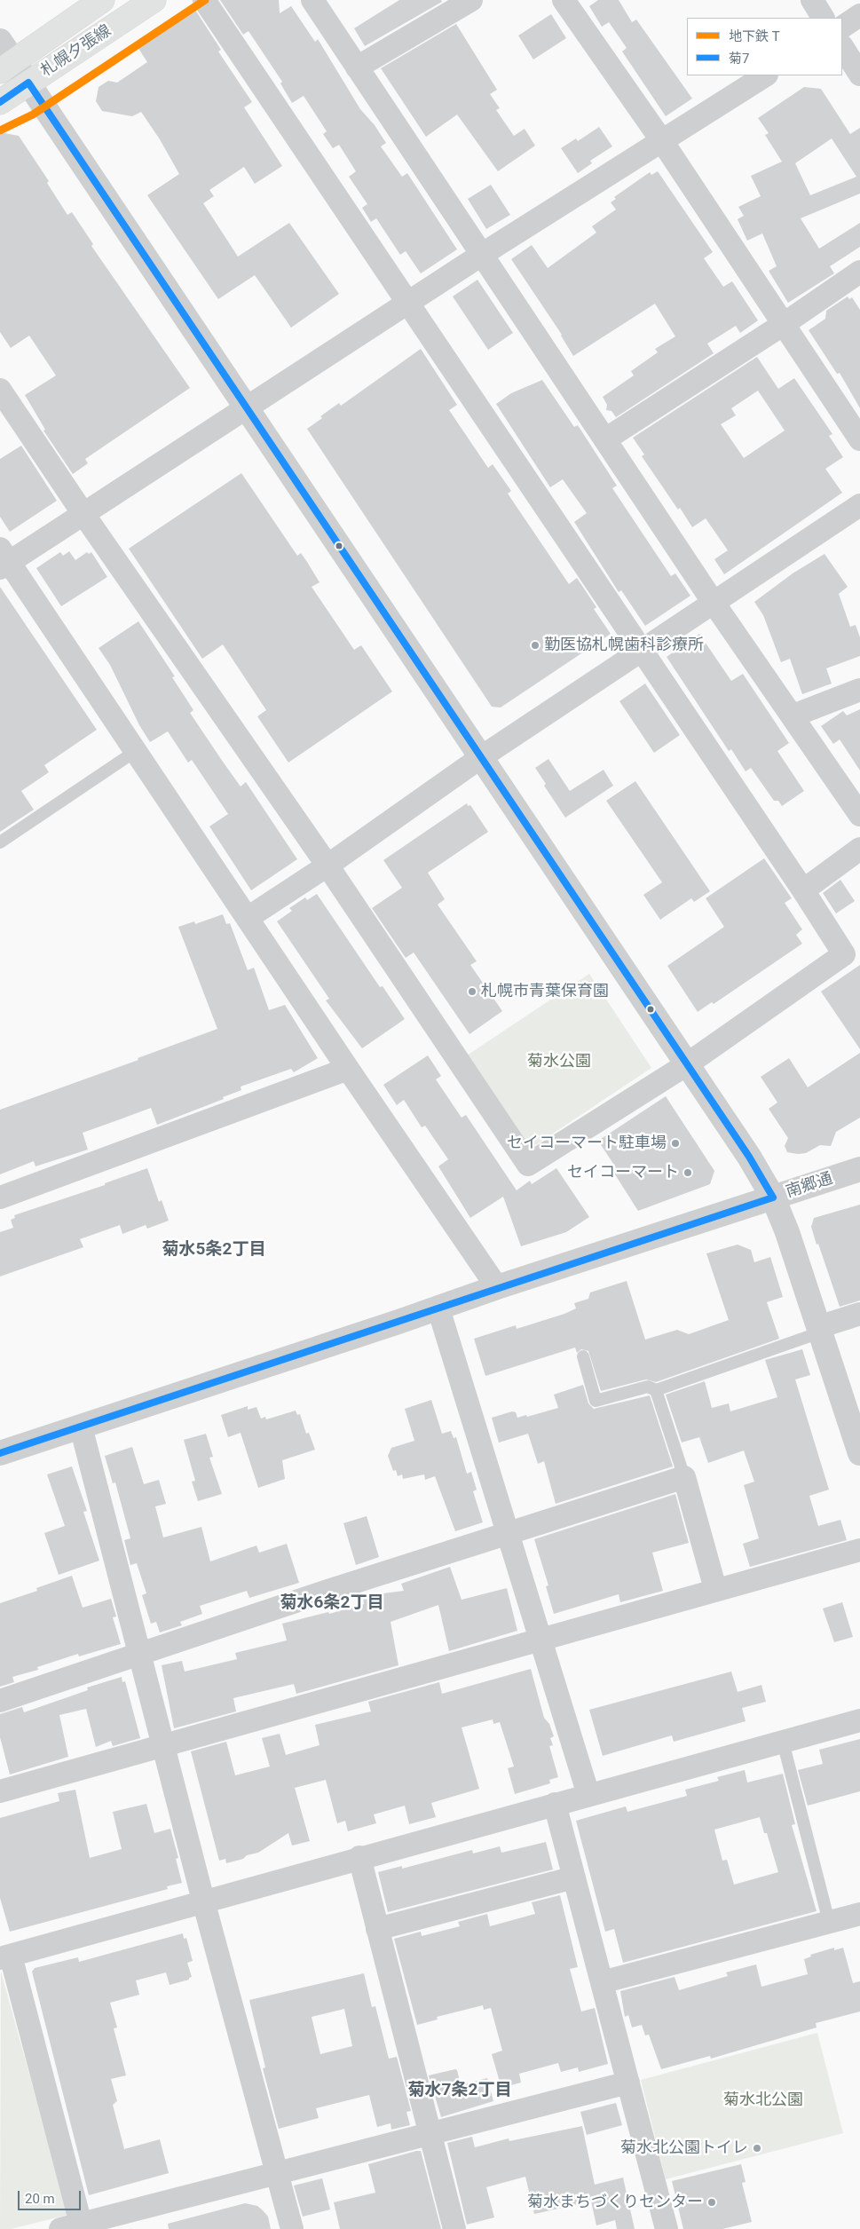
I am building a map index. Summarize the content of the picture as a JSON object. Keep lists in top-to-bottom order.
{
  "streets": {
    "main road": ["札幌夕張線"],
    "street": ["南郷通"]
  },
  "districts": ["菊水5条2丁目", "菊水6条2丁目", "菊水7条2丁目"],
  "parks": ["菊水公園", "菊水北公園"],
  "places": [
    "勤医協札幌歯科診療所",
    "札幌市青葉保育園",
    "セイコーマート駐車場",
    "セイコーマート",
    "菊水北公園トイレ",
    "菊水まちづくりセンター"
  ],
  "lines": ["metro line T", "transit line 菊7"],
  "legend": ["地下鉄 T", "菊7"],
  "scale_bar": "20 m"
}
